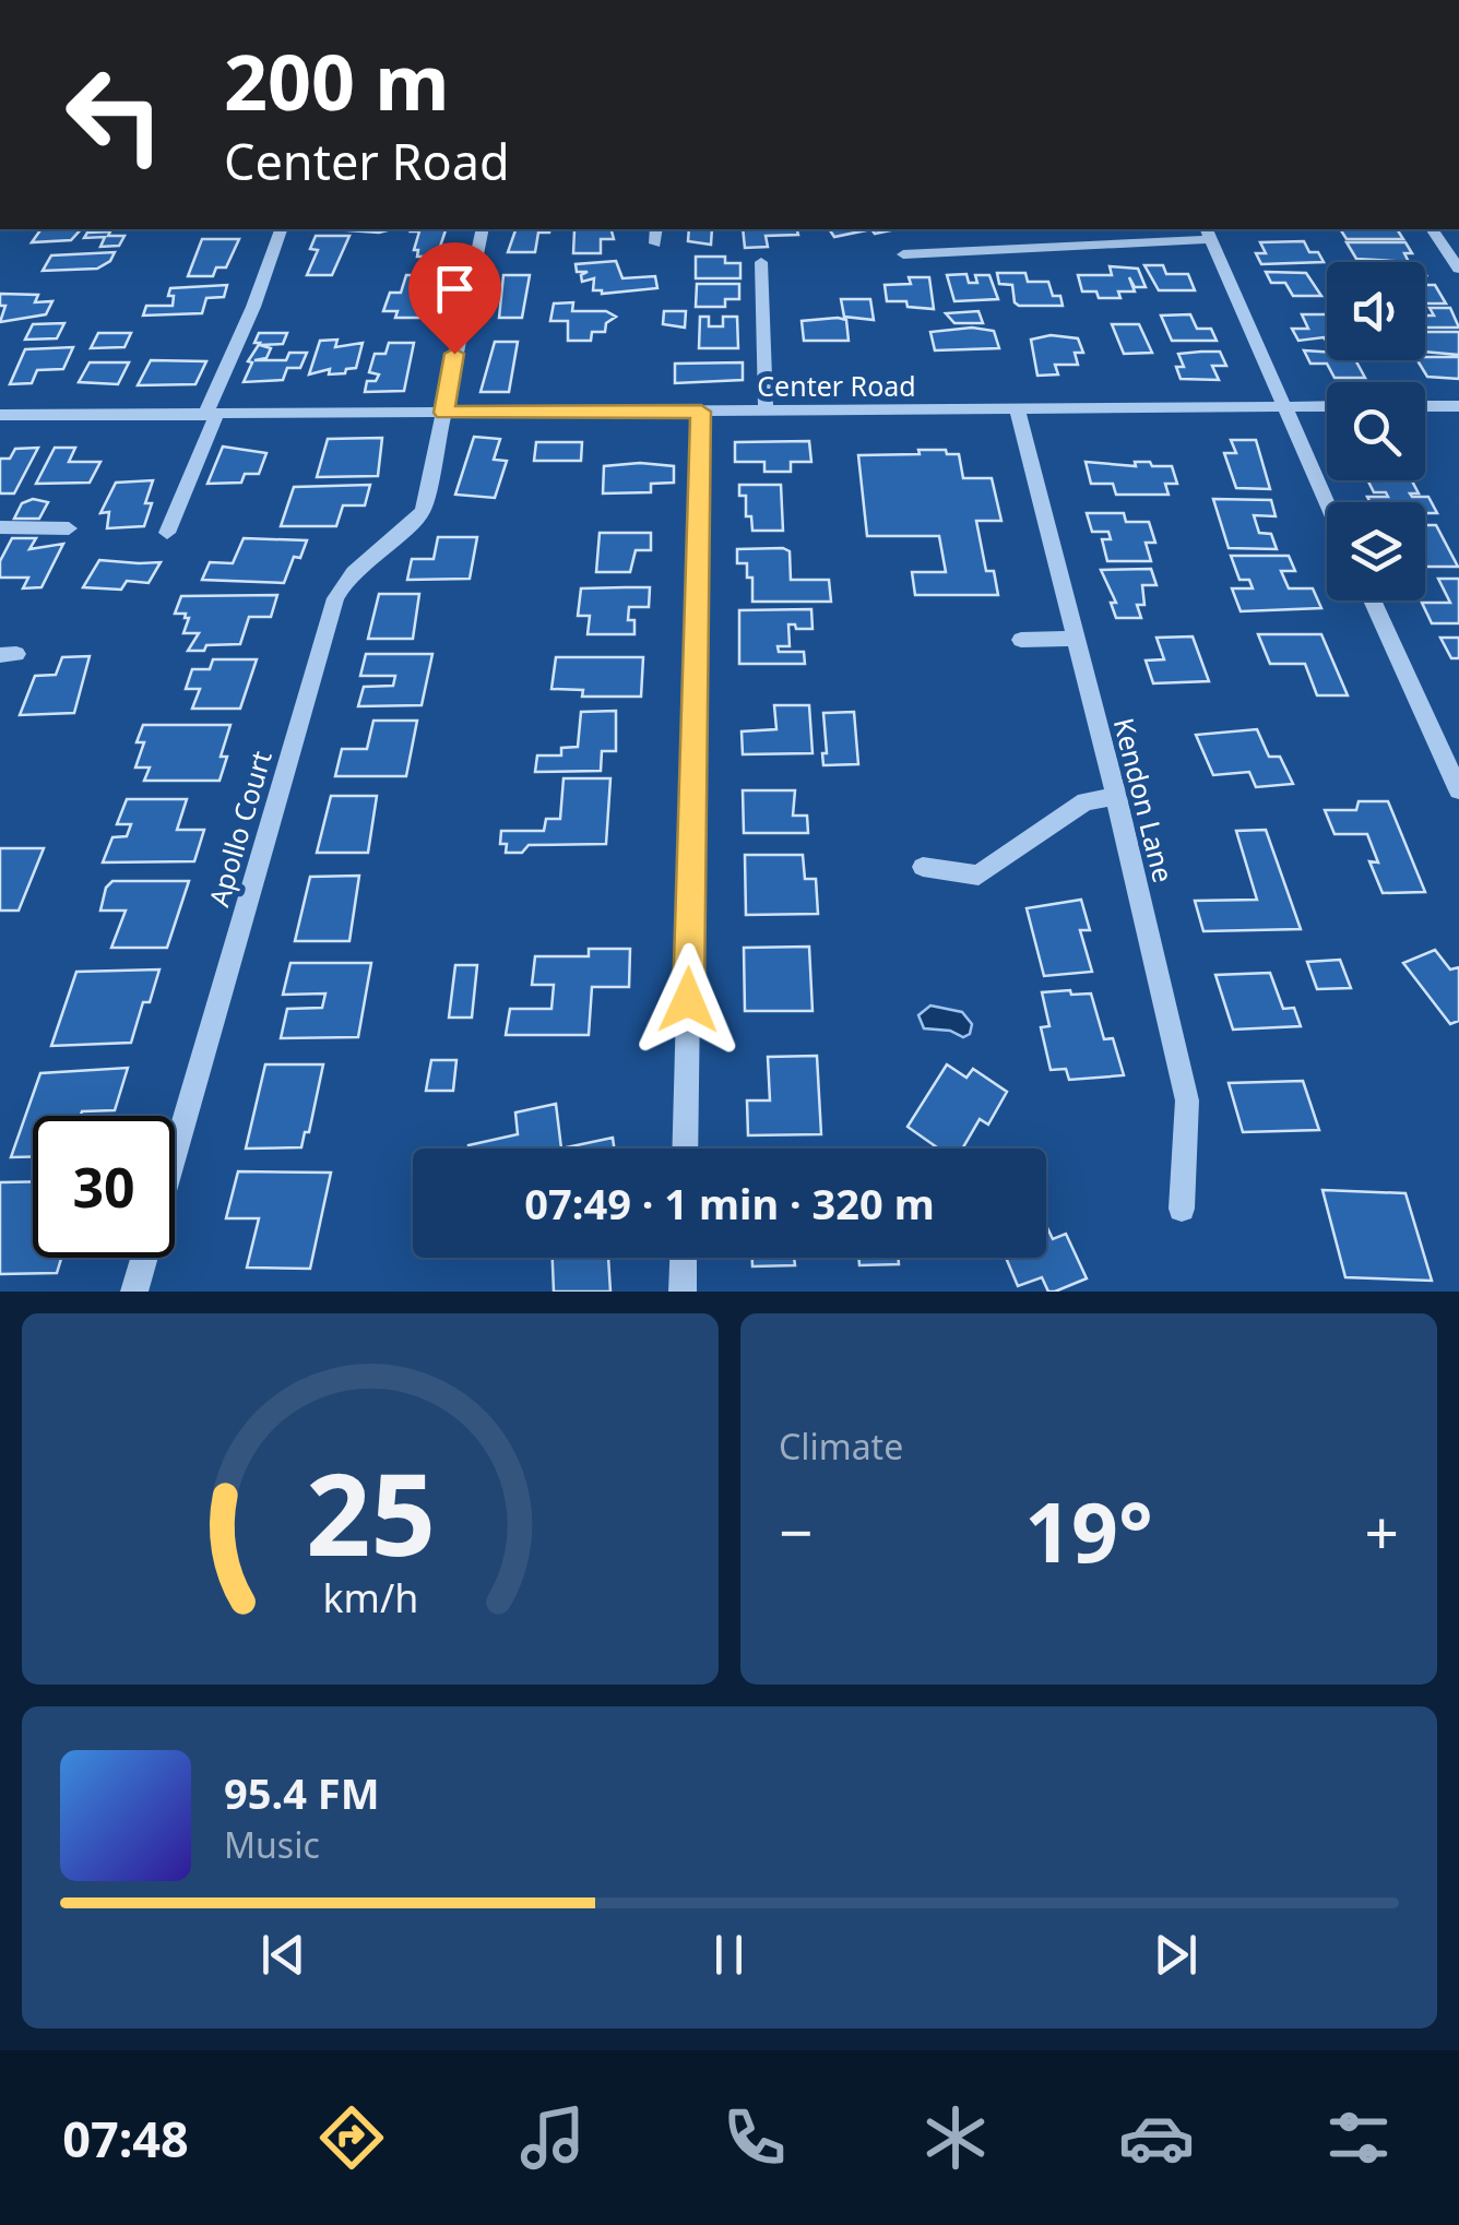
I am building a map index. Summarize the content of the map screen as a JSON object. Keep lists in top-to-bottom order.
{
  "streets": {
    "street": ["Center Road", "Kendon Lane", "Apollo Court"]
  },
  "crossings": [
    ["Center Road", "Kendon Lane"],
    ["Center Road", "Apollo Court"]
  ],
  "page": {
    "turn": ["200 m", "Center Road"],
    "limit": "30",
    "trip": "07:49 · 1 min · 320 m",
    "tile": "Climate",
    "heat": ["−", "19°", "+"],
    "song": ["95.4 FM", "Music"],
    "tabs": "07:48",
    "gauge": ["25", "km/h"]
  }
}
